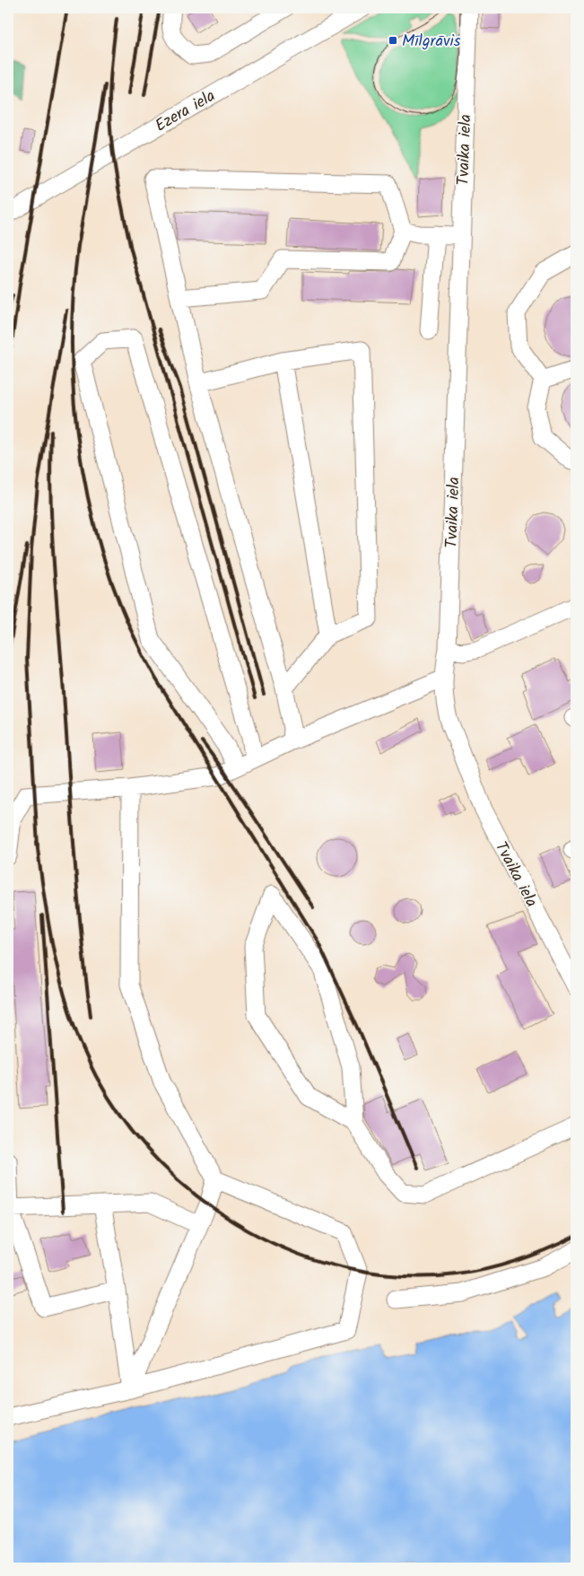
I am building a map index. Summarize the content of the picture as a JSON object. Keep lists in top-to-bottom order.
{
  "streets": {
    "street": ["Ezera iela", "Tvaika iela"]
  },
  "places": {
    "transit": ["Mīlgrāvis"]
  }
}
